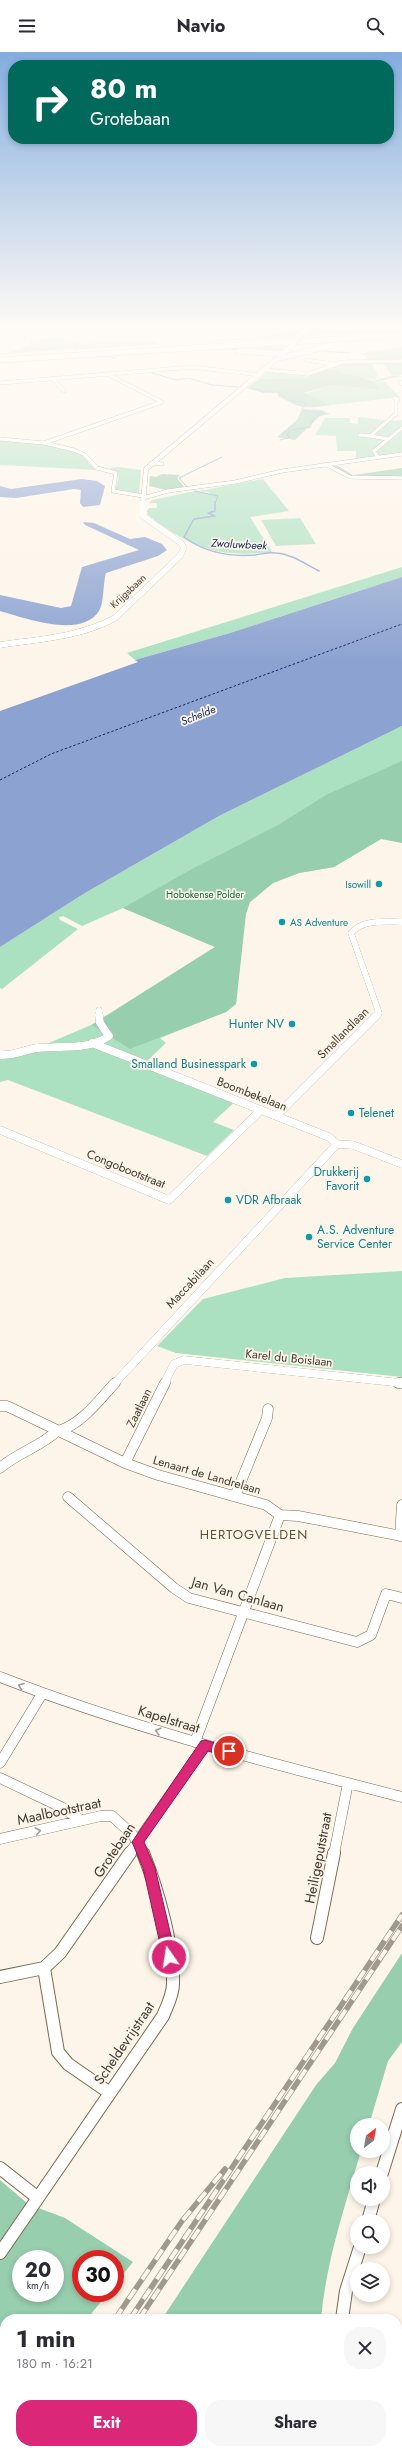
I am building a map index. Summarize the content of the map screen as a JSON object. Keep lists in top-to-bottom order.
{
  "streets": {
    "main road": ["Krijgsbaan"],
    "street": [
      "Smallandlaan",
      "Boombekelaan",
      "Congobootstraat",
      "Maccabilaan",
      "Karel du Boislaan",
      "Zaatlaan",
      "Lenaart de Landrelaan",
      "Jan Van Canlaan",
      "Kapelstraat",
      "Maalbootstraat",
      "Grotebaan",
      "Heiligeputstraat",
      "Scheldevrijstraat"
    ]
  },
  "crossings": [
    ["Smallandlaan", "Boombekelaan"],
    ["Boombekelaan", "Congobootstraat"],
    ["Boombekelaan", "Maccabilaan"],
    ["Maccabilaan", "Lenaart de Landrelaan"],
    ["Karel du Boislaan", "Zaatlaan"],
    ["Zaatlaan", "Lenaart de Landrelaan"],
    ["Lenaart de Landrelaan", "Grotebaan"],
    ["Jan Van Canlaan", "Grotebaan"],
    ["Kapelstraat", "Grotebaan"],
    ["Kapelstraat", "Heiligeputstraat"],
    ["Maalbootstraat", "Grotebaan"],
    ["Maalbootstraat", "Scheldevrijstraat"],
    ["Grotebaan", "Scheldevrijstraat"]
  ],
  "one_way": ["Kapelstraat", "Maalbootstraat"],
  "districts": ["HERTOGVELDEN"],
  "water": ["Zwaluwbeek", "Schelde"],
  "parks": ["Hobokense Polder"],
  "places": [
    "Isowill",
    "AS Adventure",
    "Hunter NV",
    "Smalland Businesspark",
    "Telenet",
    "Drukkerij Favorit",
    "VDR Afbraak",
    "A.S. Adventure Service Center"
  ],
  "north": "top right",
  "page": {
    "header": "Navio",
    "turn": ["80 m", "Grotebaan"],
    "speed": "20 km/h",
    "limit": "30",
    "heading": ["1 min", "180 m · 16:21"],
    "buttons": ["Exit", "Share"]
  }
}
